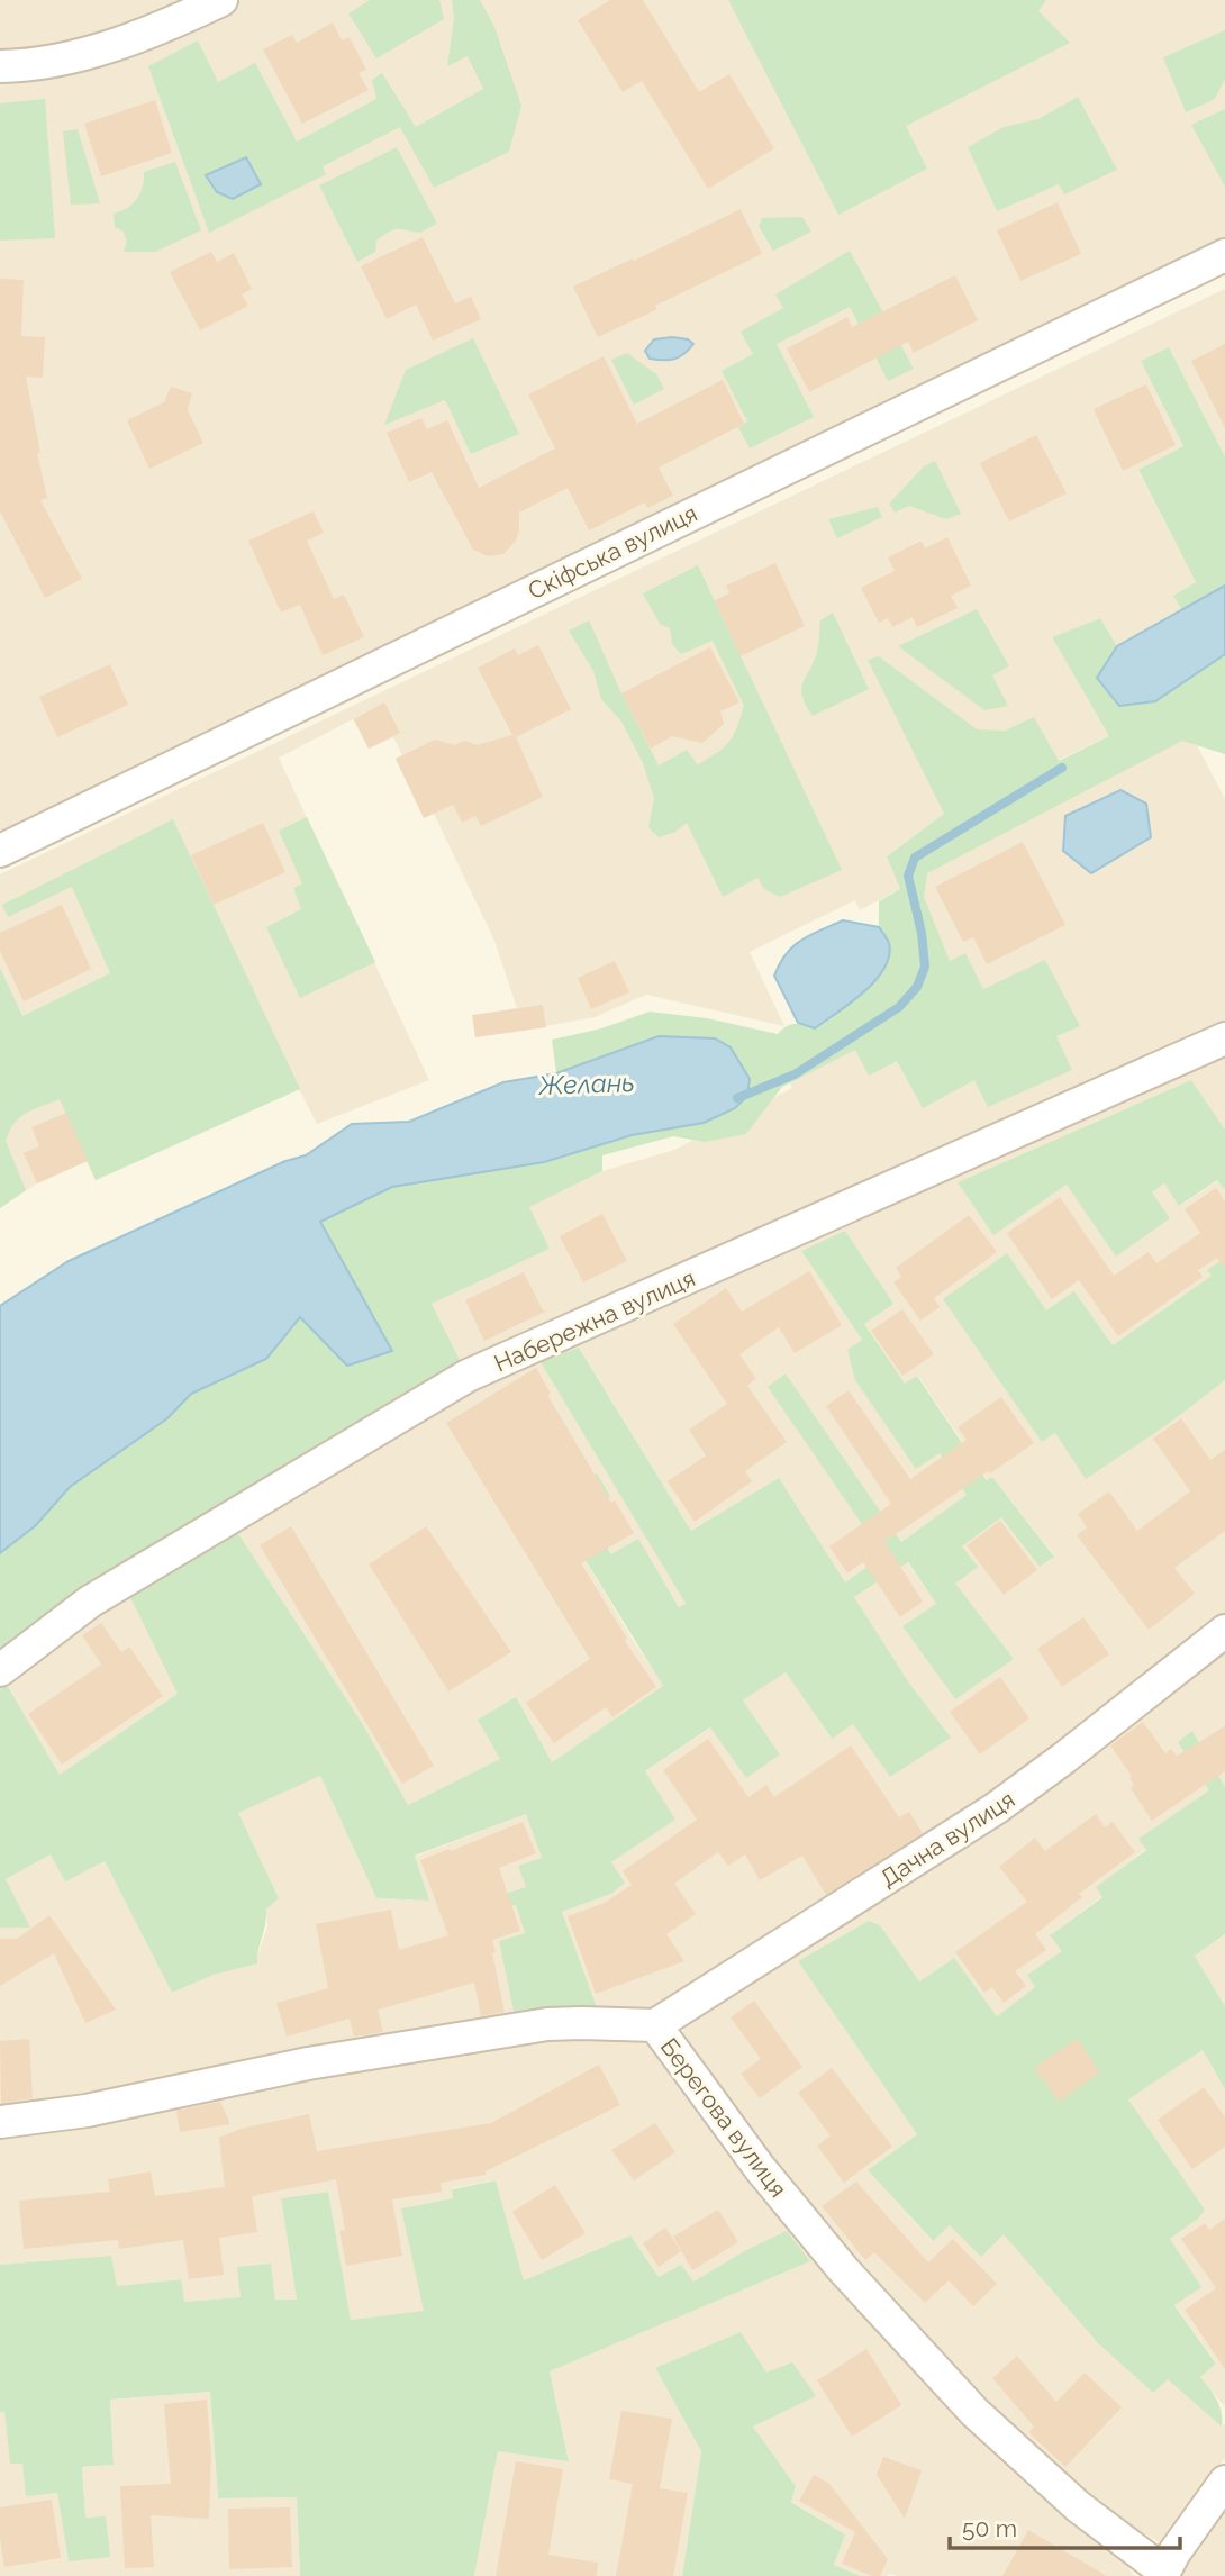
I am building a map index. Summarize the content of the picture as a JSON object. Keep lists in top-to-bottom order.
{
  "streets": {
    "street": [
      "Скіфська вулиця",
      "Набережна вулиця",
      "Дачна вулиця",
      "Берегова вулиця"
    ]
  },
  "crossings": [
    ["Дачна вулиця", "Берегова вулиця"]
  ],
  "water": ["Желань"],
  "scale_bar": "50 m"
}
